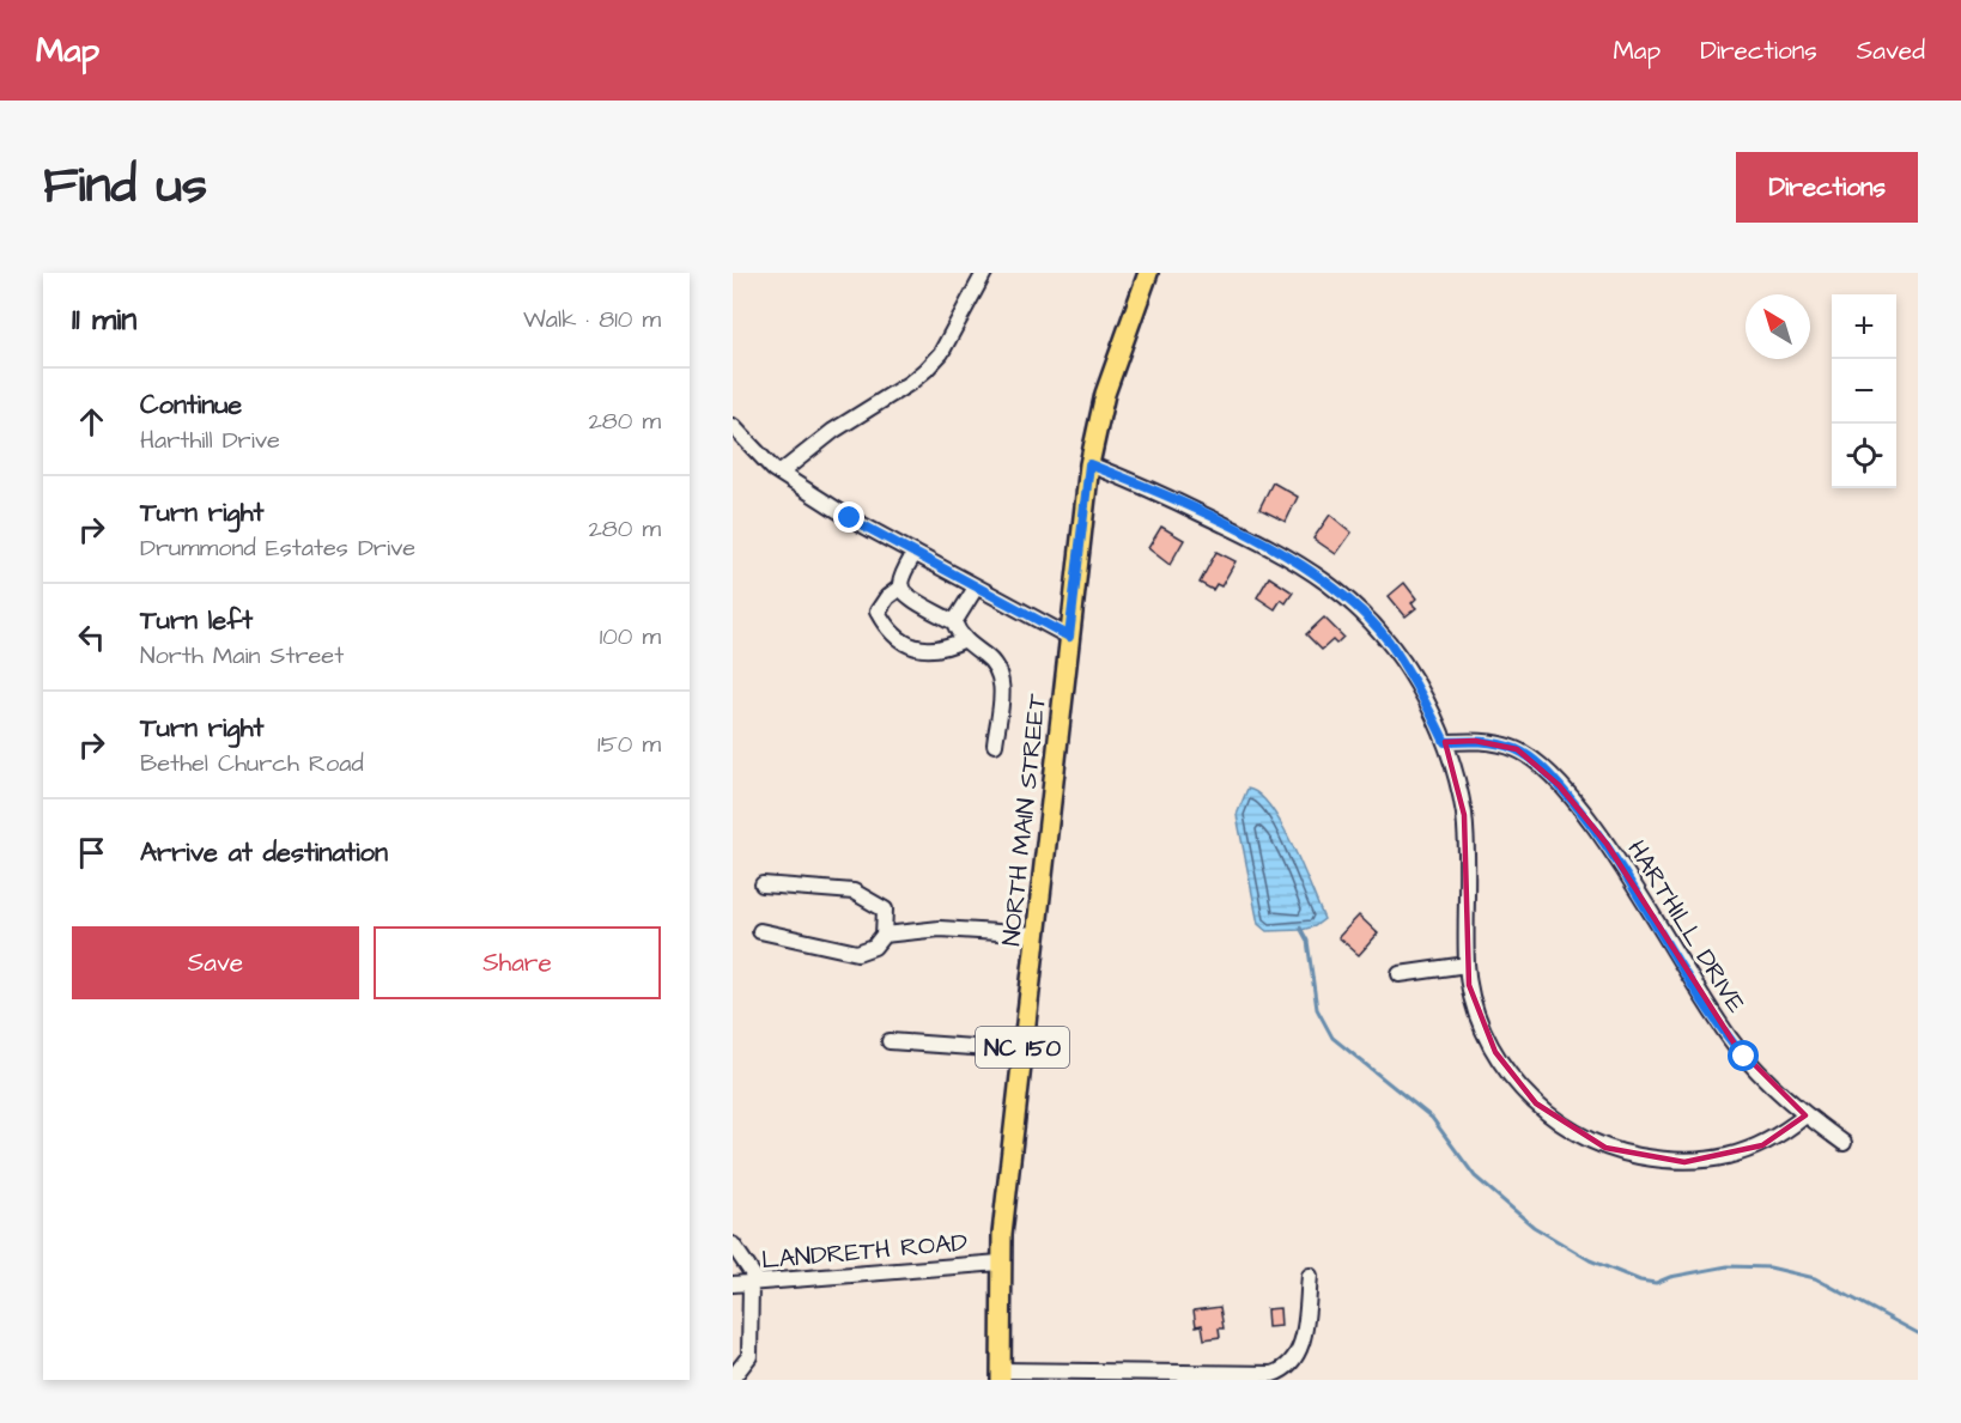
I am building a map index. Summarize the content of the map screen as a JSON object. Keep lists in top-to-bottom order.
{
  "streets": {
    "main road": ["NORTH MAIN STREET", "NC 150"],
    "street": ["HARTHILL DRIVE", "LANDRETH ROAD"]
  },
  "crossings": [
    ["NORTH MAIN STREET", "LANDRETH ROAD"]
  ],
  "north": "top left",
  "page": {
    "header": "Map",
    "nav": ["Map", "Directions", "Saved"],
    "title": "Find us",
    "buttons": [
      "Directions",
      ["Save", "Share"]
    ],
    "heading": ["11 min", "Walk · 810 m"],
    "map_buttons": ["+", "−"],
    "list": [
      ["Continue", "Harthill Drive", "280 m"],
      ["Turn right", "Drummond Estates Drive", "280 m"],
      ["Turn left", "North Main Street", "100 m"],
      ["Turn right", "Bethel Church Road", "150 m"],
      "Arrive at destination"
    ]
  }
}
